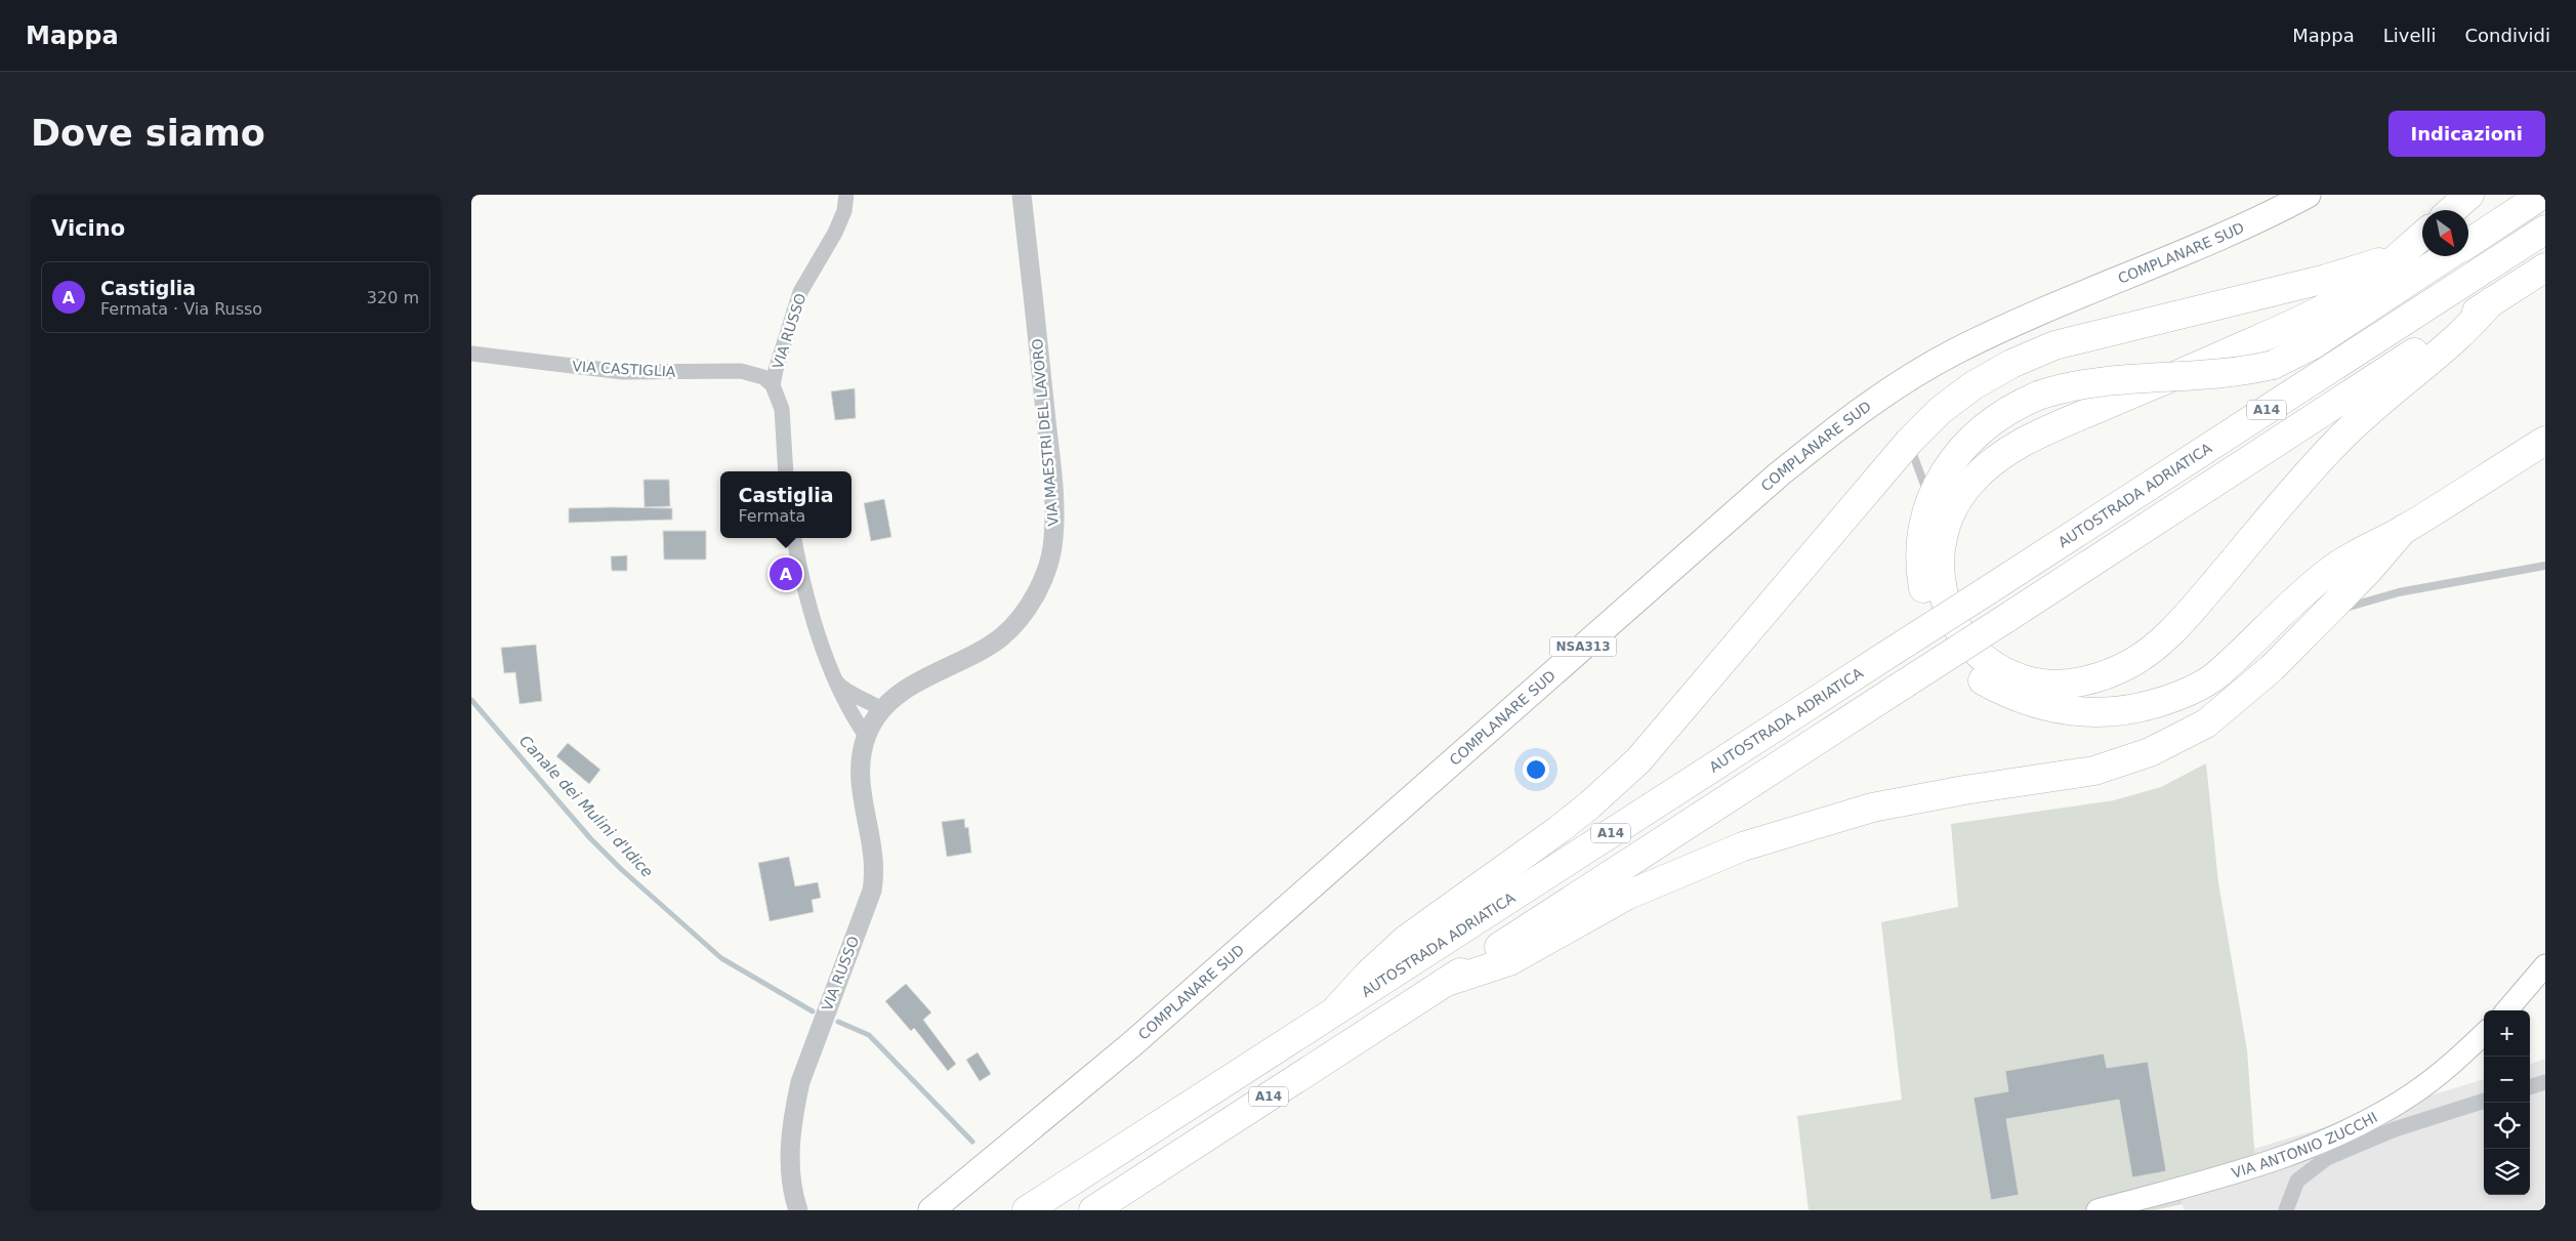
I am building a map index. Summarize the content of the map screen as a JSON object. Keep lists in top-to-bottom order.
{
  "streets": {
    "highway": [
      "COMPLANARE SUD",
      "A14",
      "AUTOSTRADA ADRIATICA",
      "NSA313"
    ],
    "main road": ["VIA ANTONIO ZUCCHI"],
    "street": ["VIA RUSSO", "VIA CASTIGLIA", "VIA MAESTRI DEL LAVORO"]
  },
  "crossings": [
    ["VIA RUSSO", "VIA CASTIGLIA"],
    ["VIA RUSSO", "VIA MAESTRI DEL LAVORO"]
  ],
  "water": ["Canale dei Mulini d'Idice"],
  "north": "bottom right",
  "page": {
    "header": "Mappa",
    "nav": ["Mappa", "Livelli", "Condividi"],
    "buttons": "Indicazioni",
    "title": "Dove siamo",
    "heading": "Vicino",
    "list": [
      {
        "mark": "A",
        "name": "Castiglia",
        "note": "Fermata · Via Russo",
        "value": "320 m"
      }
    ],
    "popup": ["Castiglia", "Fermata"],
    "pins": "A",
    "map_buttons": ["+", "−"]
  }
}
